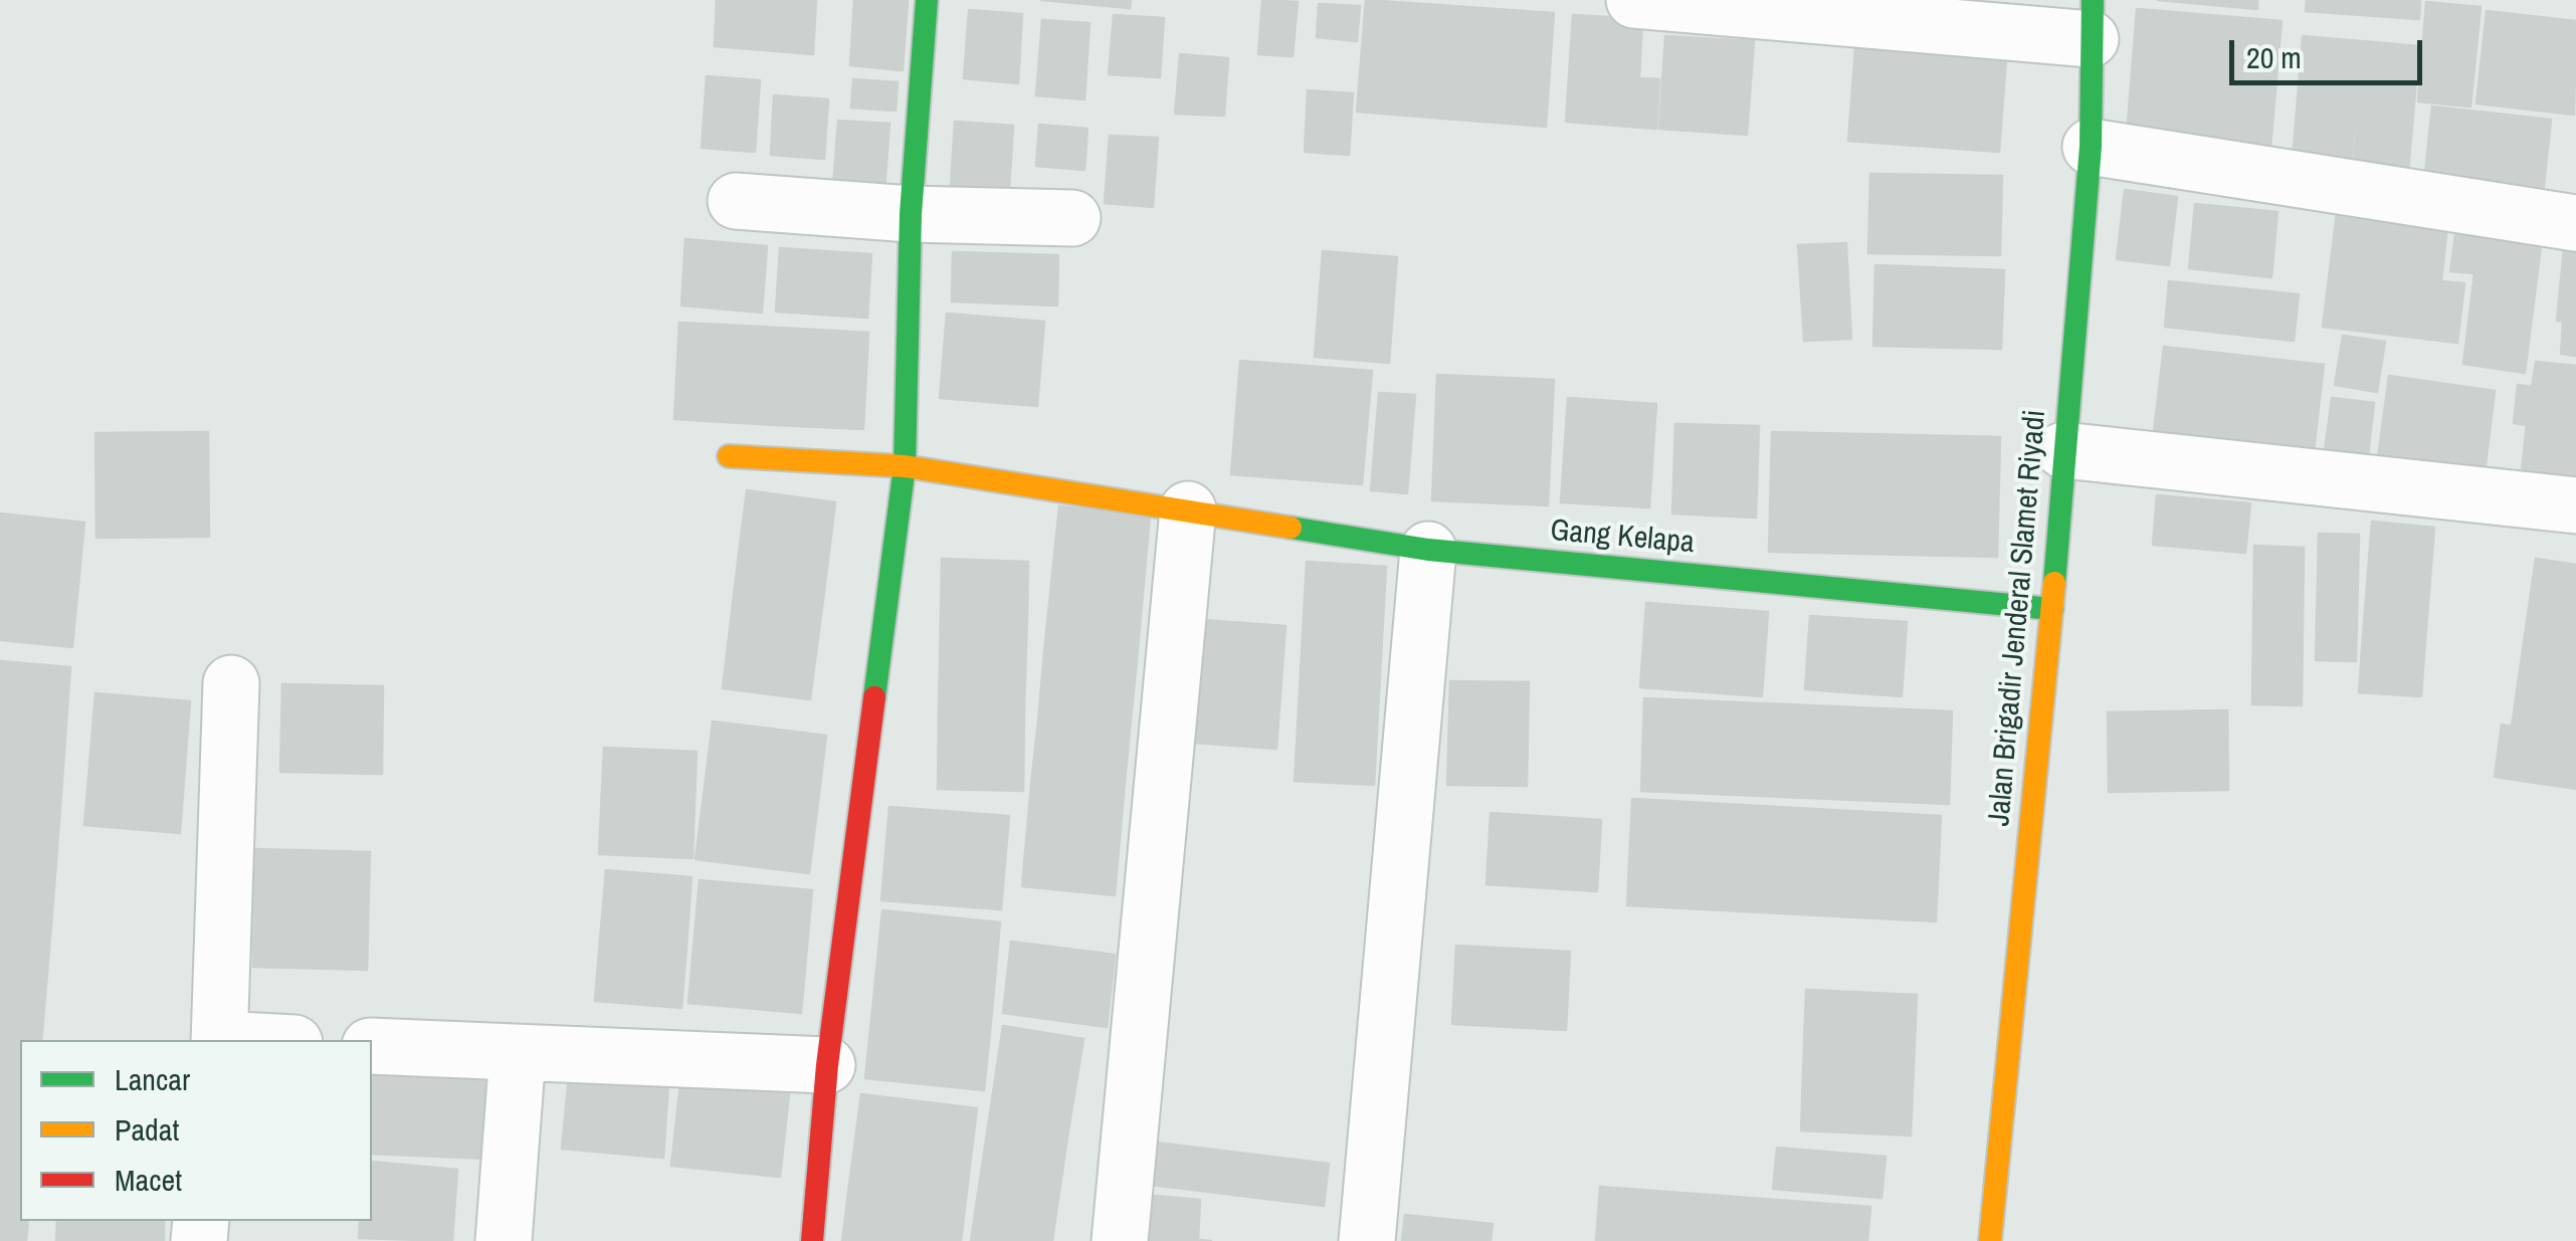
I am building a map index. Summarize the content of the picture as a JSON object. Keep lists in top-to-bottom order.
{
  "streets": {
    "street": ["Gang Kelapa", "Jalan Brigadir Jenderal Slamet Riyadi"]
  },
  "crossings": [
    ["Gang Kelapa", "Jalan Brigadir Jenderal Slamet Riyadi"]
  ],
  "legend": ["Lancar", "Padat", "Macet"],
  "scale_bar": "20 m"
}
